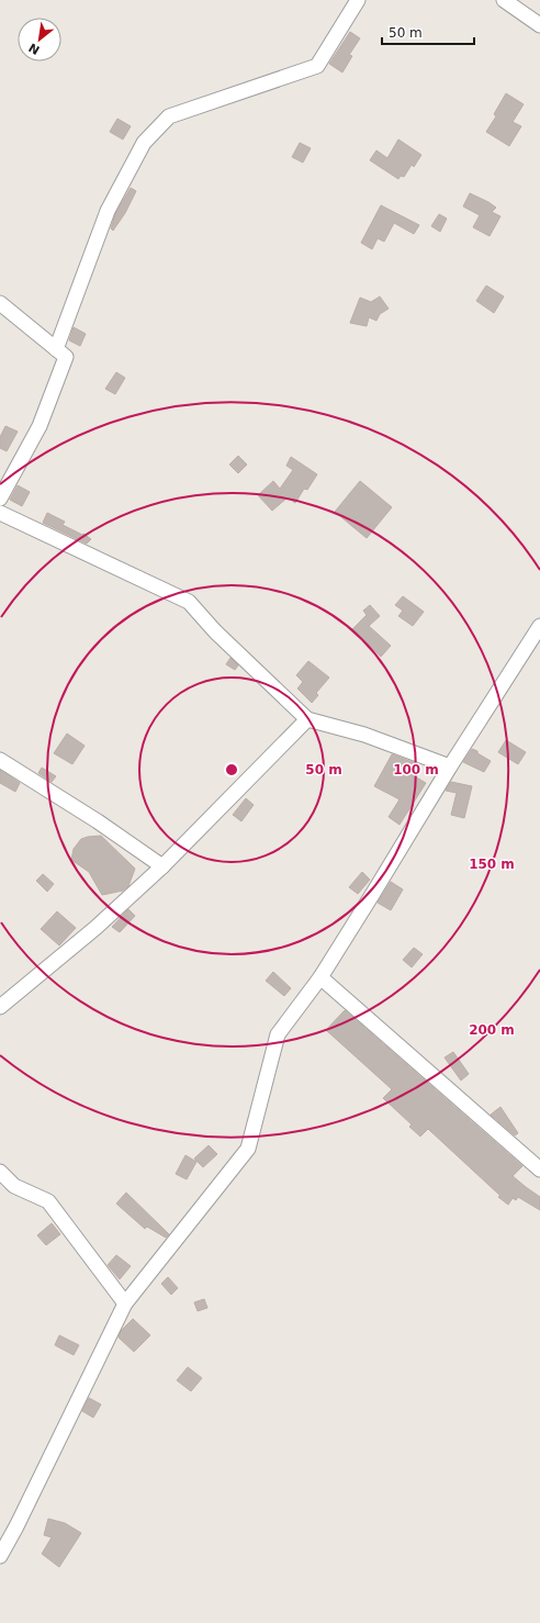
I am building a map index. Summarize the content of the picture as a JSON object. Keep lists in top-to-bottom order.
{
  "scale_bar": "50 m",
  "north": "bottom left",
  "rings": [
    "50 m",
    "100 m",
    "150 m",
    "200 m"
  ]
}
